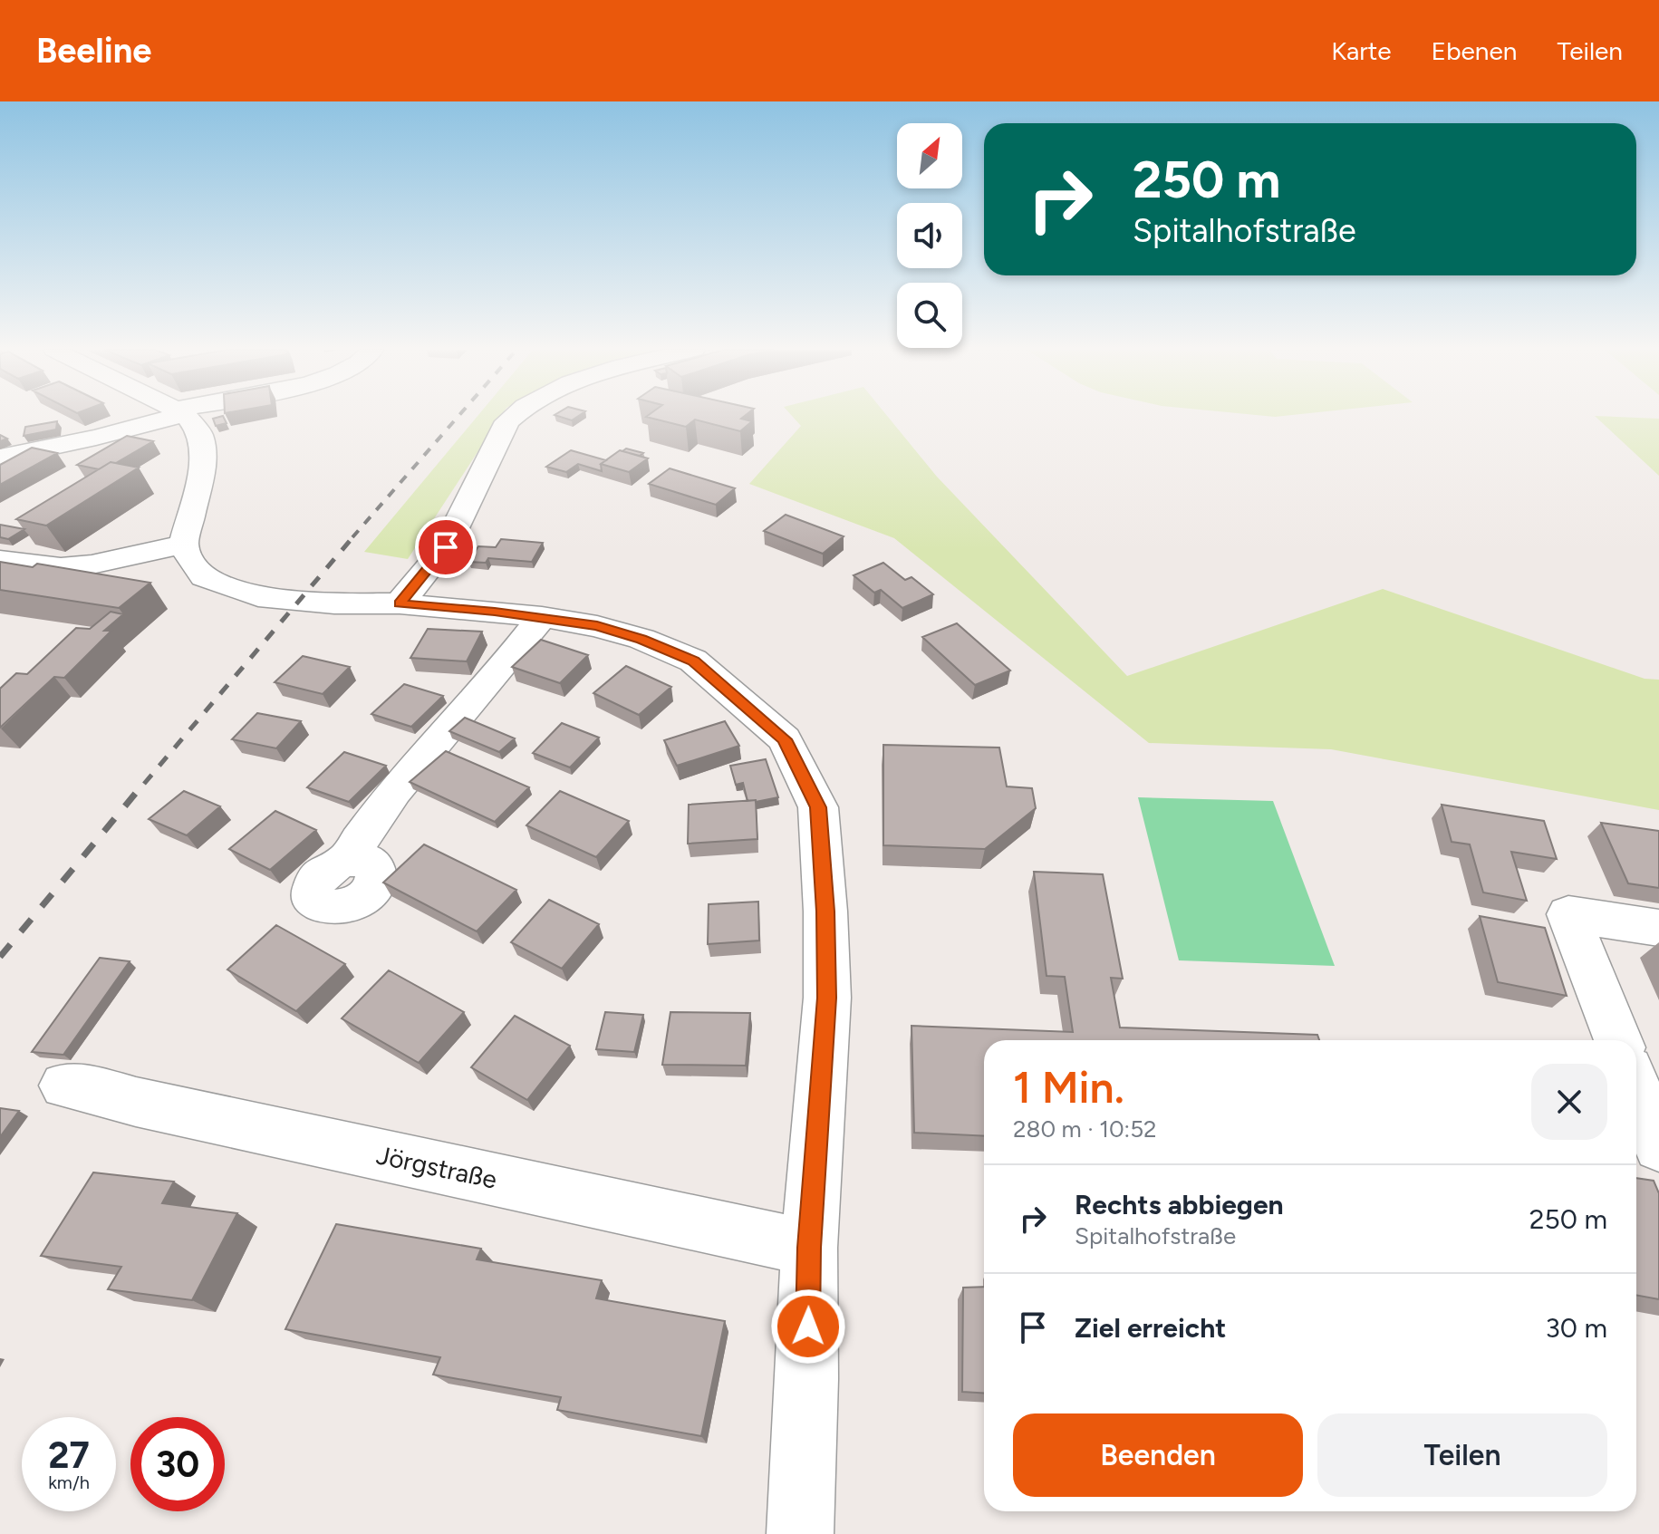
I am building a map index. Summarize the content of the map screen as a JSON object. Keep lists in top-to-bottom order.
{
  "streets": {
    "street": ["Jörgstraße"]
  },
  "north": "top right",
  "page": {
    "header": "Beeline",
    "nav": ["Karte", "Ebenen", "Teilen"],
    "turn": ["250 m", "Spitalhofstraße"],
    "heading": ["1 Min.", "280 m · 10:52"],
    "list": [
      {
        "name": "Rechts abbiegen",
        "note": "Spitalhofstraße",
        "value": "250 m"
      },
      {
        "name": "Ziel erreicht",
        "value": "30 m"
      }
    ],
    "buttons": ["Beenden", "Teilen"],
    "speed": "27 km/h",
    "limit": "30"
  }
}
